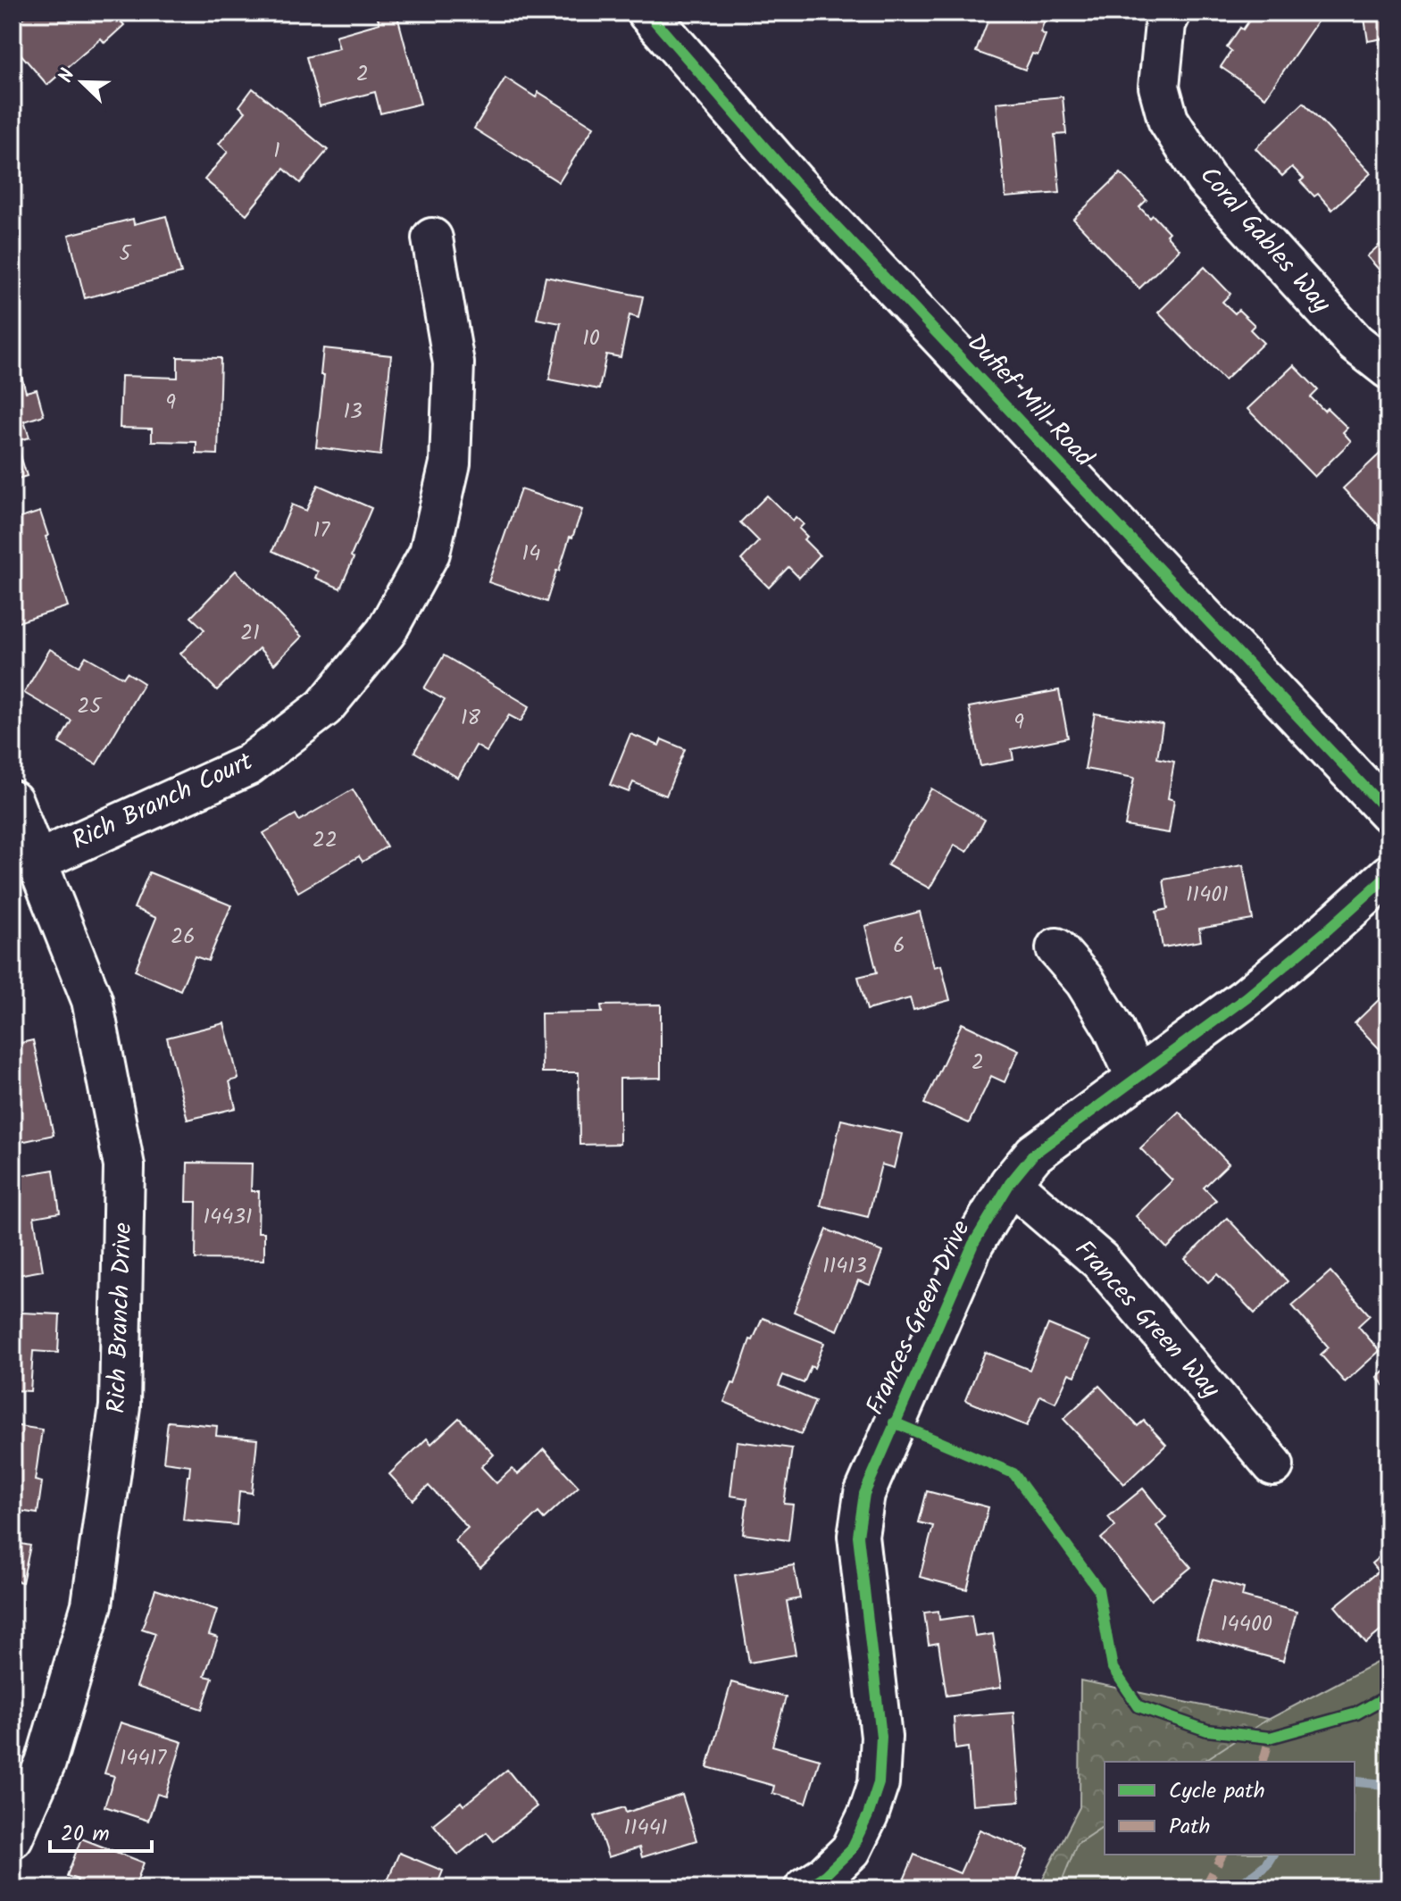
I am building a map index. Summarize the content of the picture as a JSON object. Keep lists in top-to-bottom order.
{
  "streets": {
    "street": [
      "Coral Gables Way",
      "Dufief Mill Road",
      "Rich Branch Court",
      "Rich Branch Drive",
      "Frances Green Drive",
      "Frances Green Way"
    ]
  },
  "crossings": [
    ["Rich Branch Court", "Rich Branch Drive"],
    ["Frances Green Drive", "Frances Green Way"]
  ],
  "house_numbers": [
    "2",
    "1",
    "5",
    "10",
    "9",
    "13",
    "17",
    "14",
    "21",
    "25",
    "18",
    "9",
    "22",
    "11401",
    "26",
    "6",
    "2",
    "14431",
    "11413",
    "14400",
    "14417",
    "11441"
  ],
  "legend": ["Cycle path", "Path"],
  "scale_bar": "20 m",
  "north": "top left"
}
